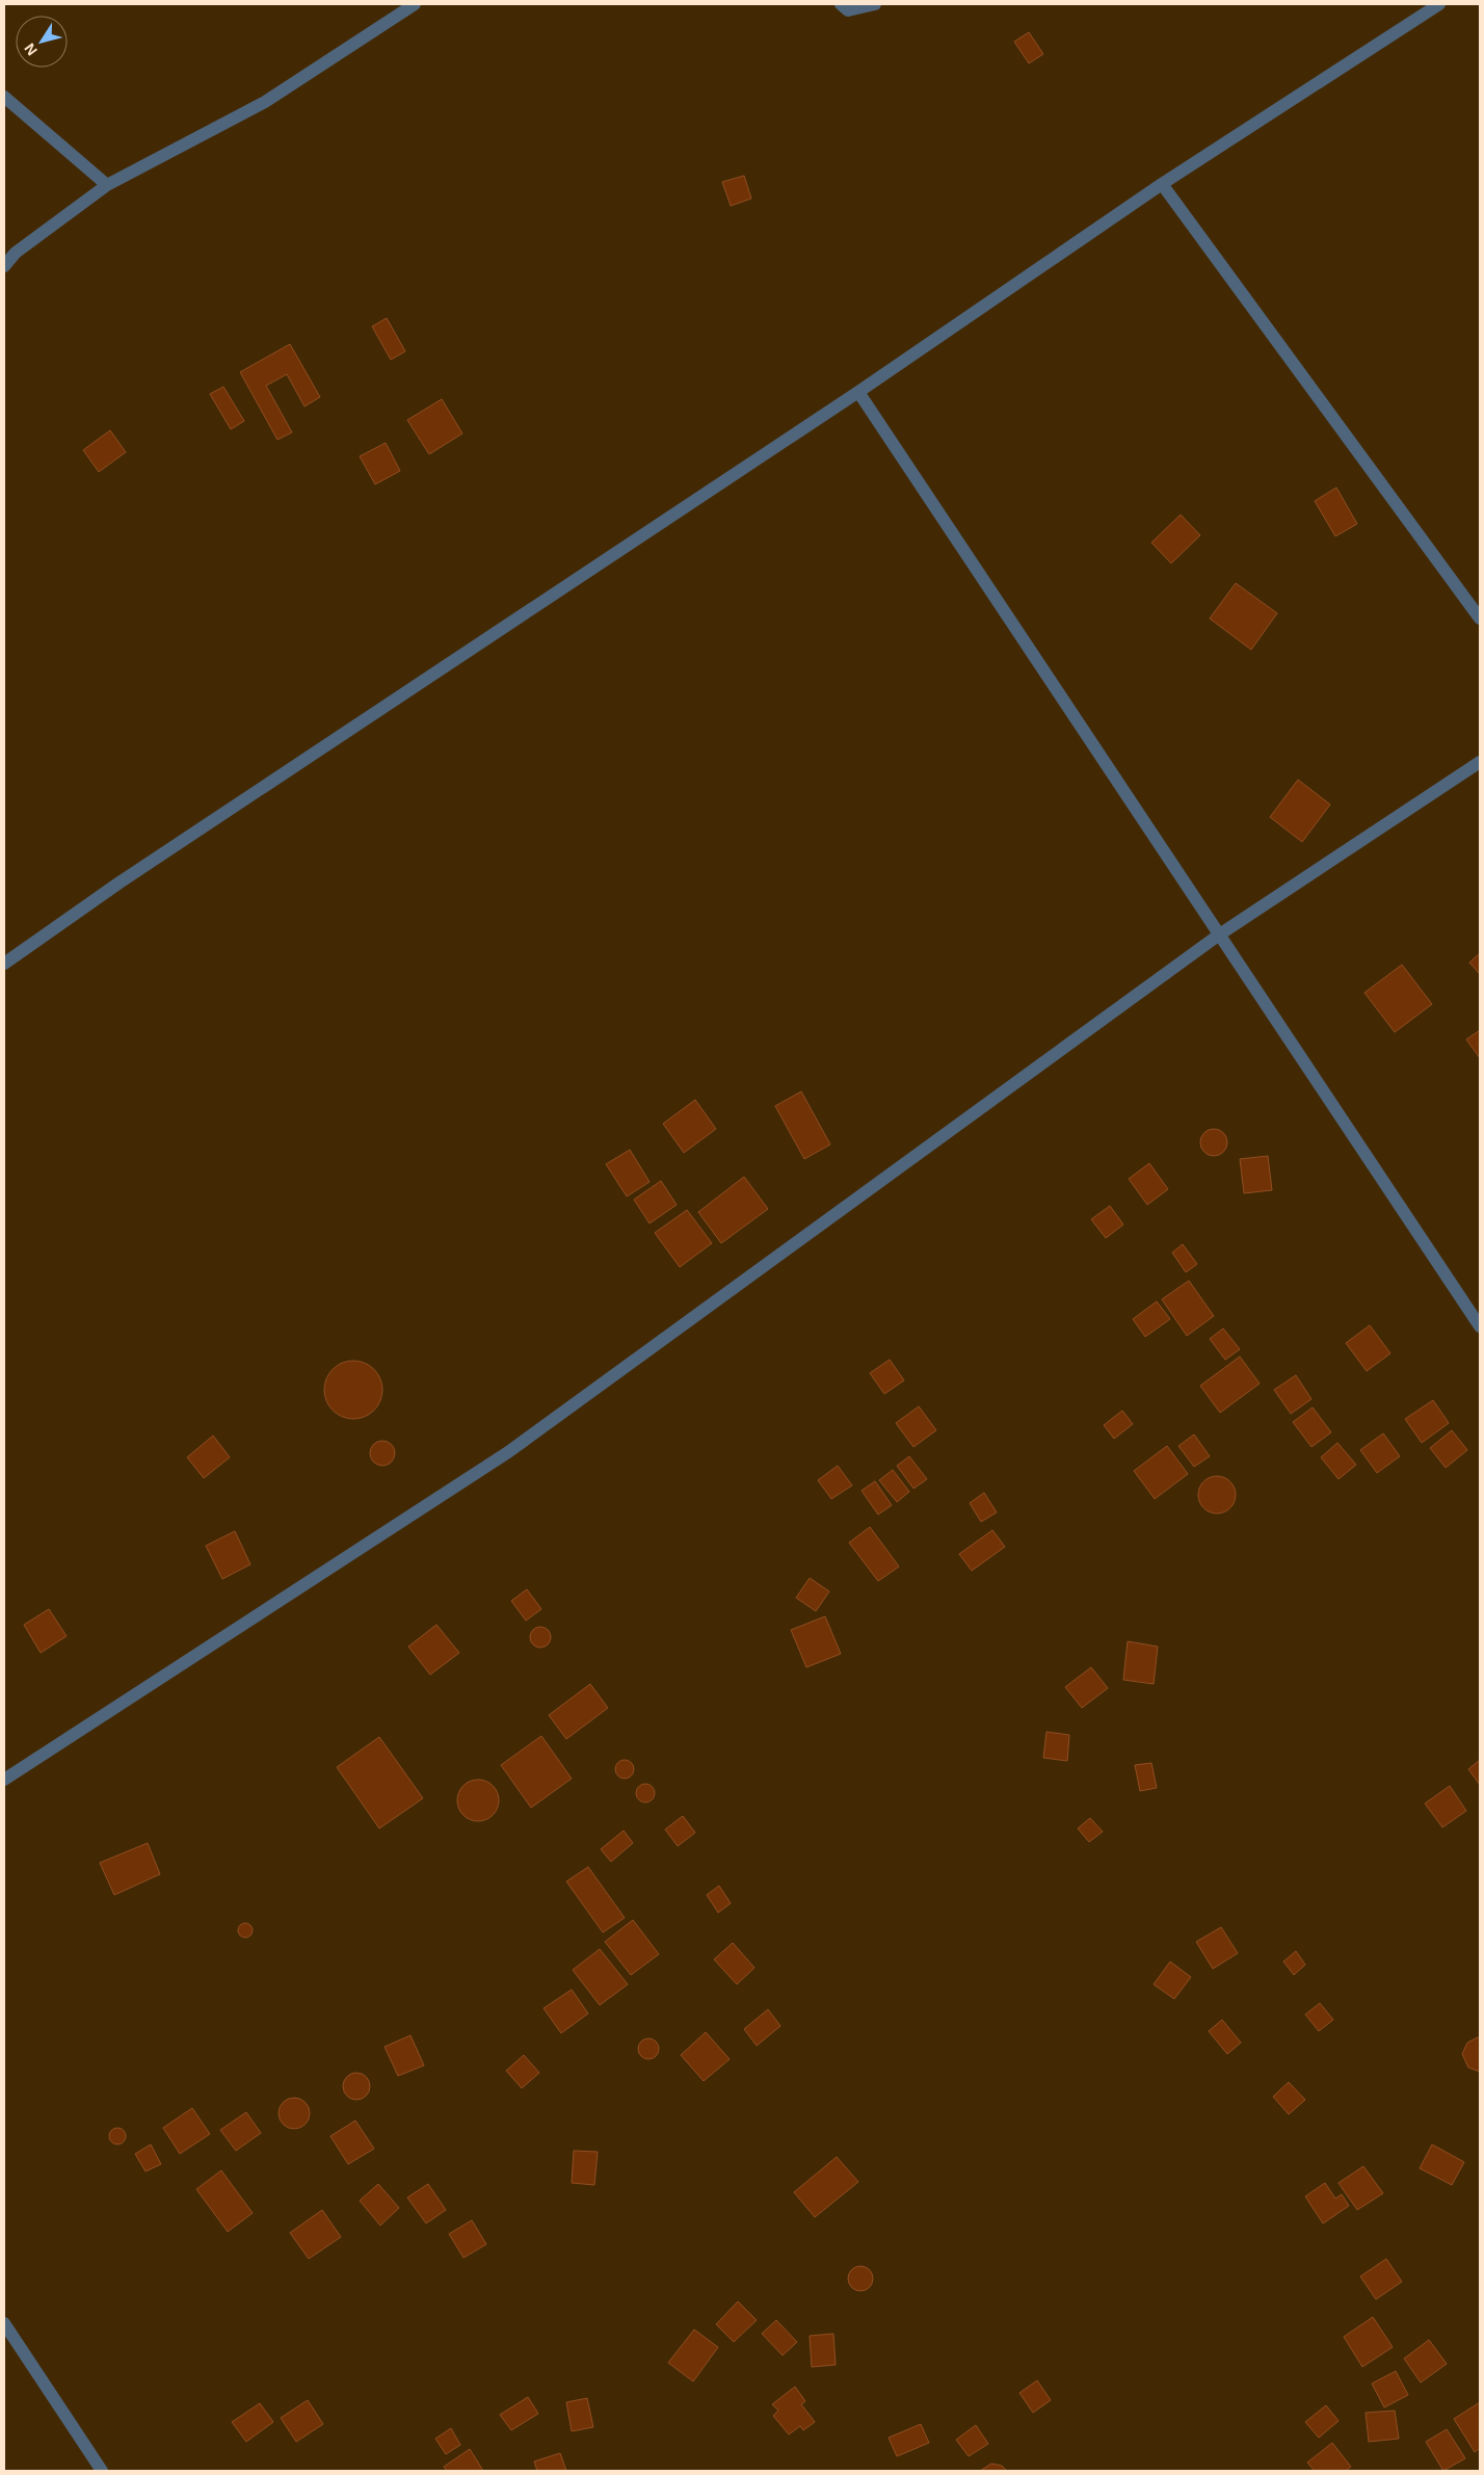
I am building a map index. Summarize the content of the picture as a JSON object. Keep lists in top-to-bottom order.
{
  "north": "bottom left"
}
